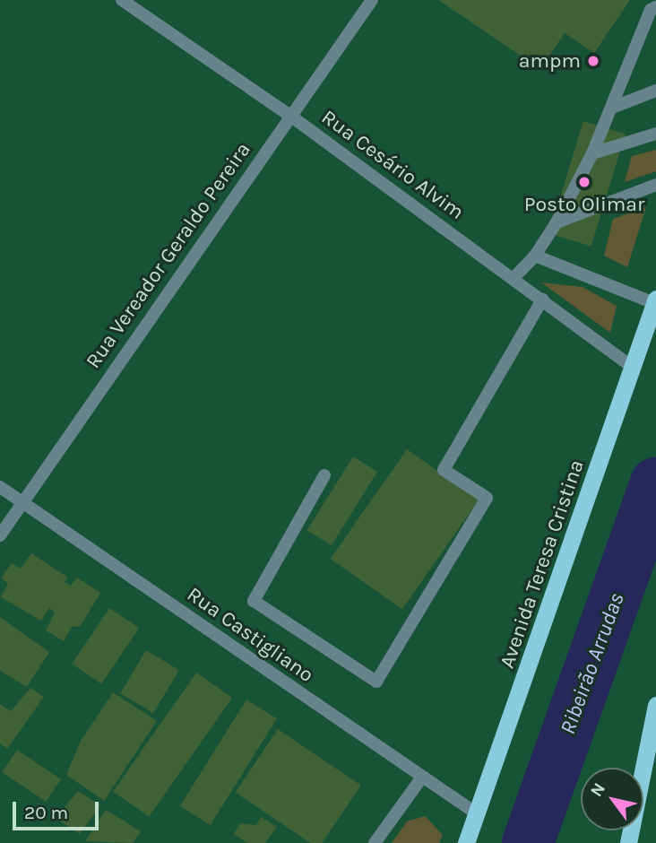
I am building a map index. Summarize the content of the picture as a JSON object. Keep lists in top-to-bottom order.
{
  "streets": {
    "highway": ["Avenida Teresa Cristina"],
    "street": ["Rua Cesário Alvim", "Rua Vereador Geraldo Pereira", "Rua Castigliano"]
  },
  "crossings": [
    ["Rua Cesário Alvim", "Rua Vereador Geraldo Pereira"],
    ["Rua Cesário Alvim", "Avenida Teresa Cristina"],
    ["Rua Vereador Geraldo Pereira", "Rua Castigliano"],
    ["Avenida Teresa Cristina", "Rua Castigliano"]
  ],
  "water": ["Ribeirão Arrudas"],
  "places": ["ampm", "Posto Olimar"],
  "scale_bar": "20 m",
  "north": "top left"
}
